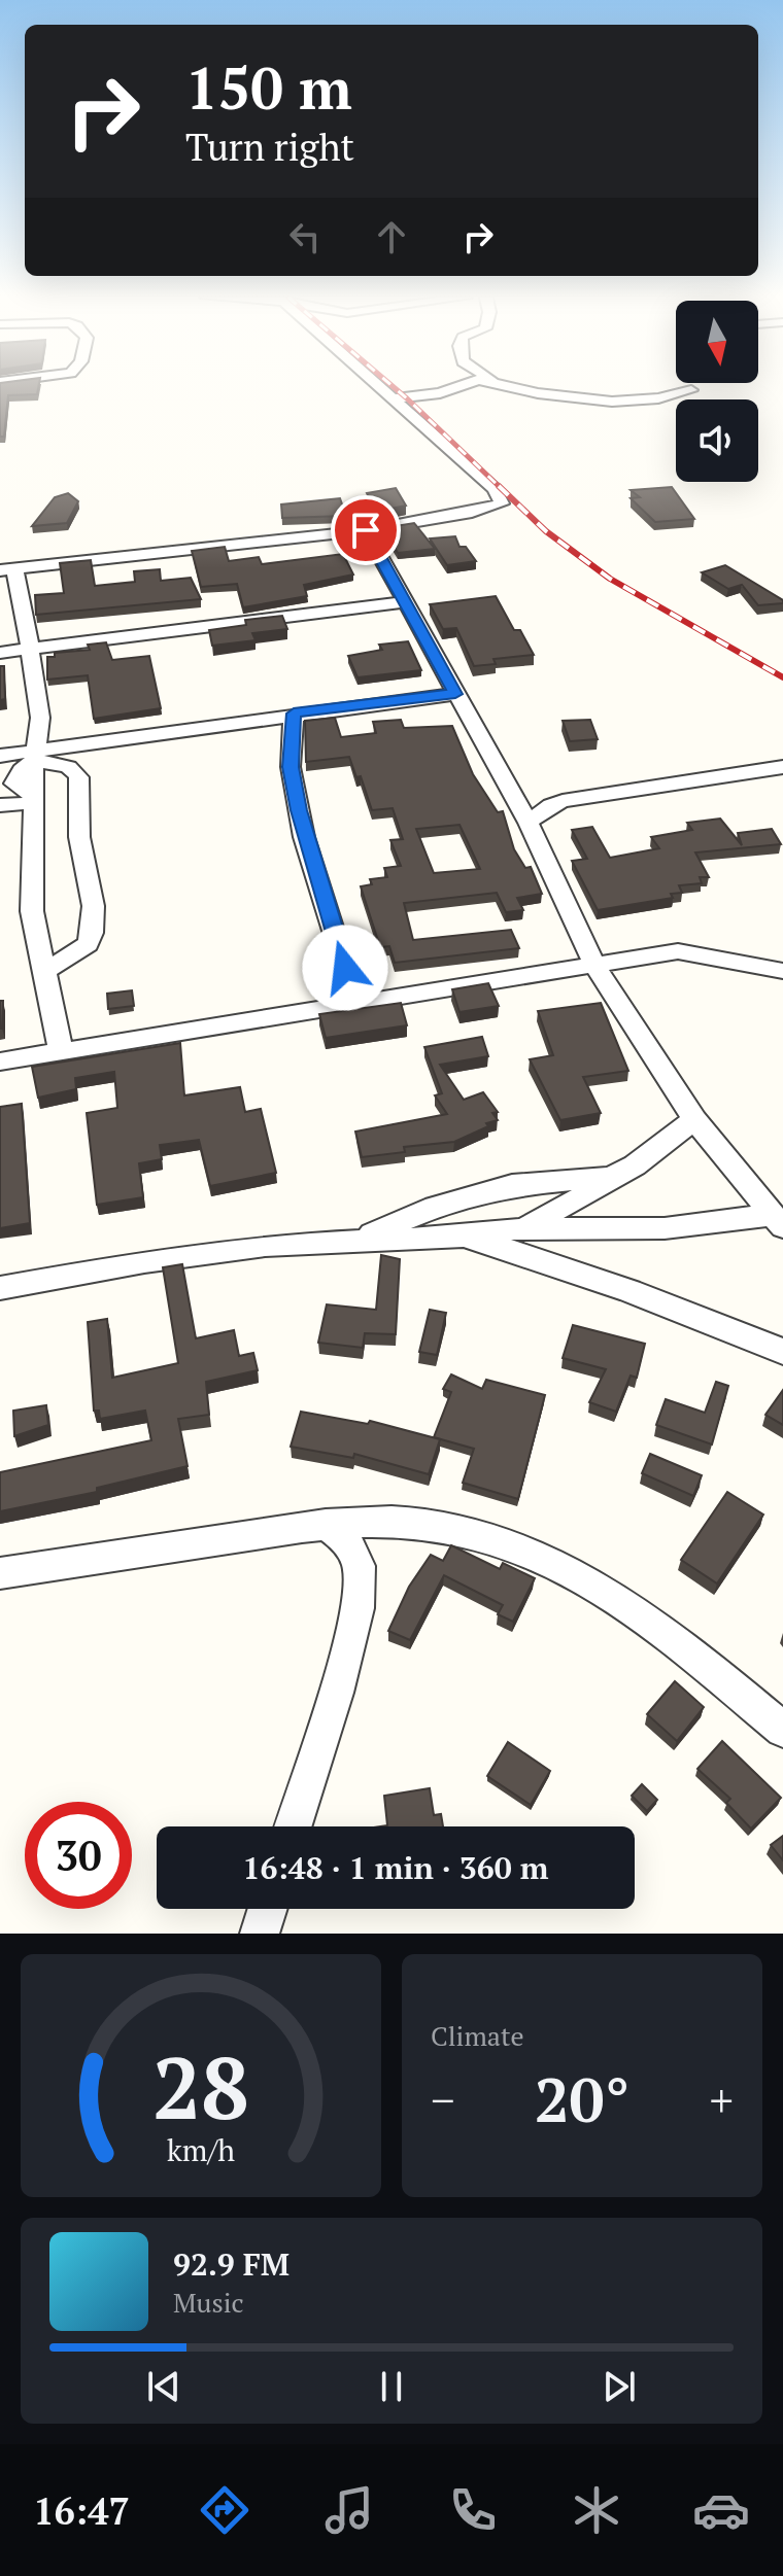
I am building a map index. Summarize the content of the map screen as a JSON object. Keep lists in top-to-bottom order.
{
  "north": "bottom",
  "page": {
    "turn": ["150 m", "Turn right"],
    "limit": "30",
    "trip": "16:48 · 1 min · 360 m",
    "tile": "Climate",
    "heat": ["−", "20°", "+"],
    "song": ["92.9 FM", "Music"],
    "tabs": "16:47",
    "gauge": ["28", "km/h"]
  }
}
